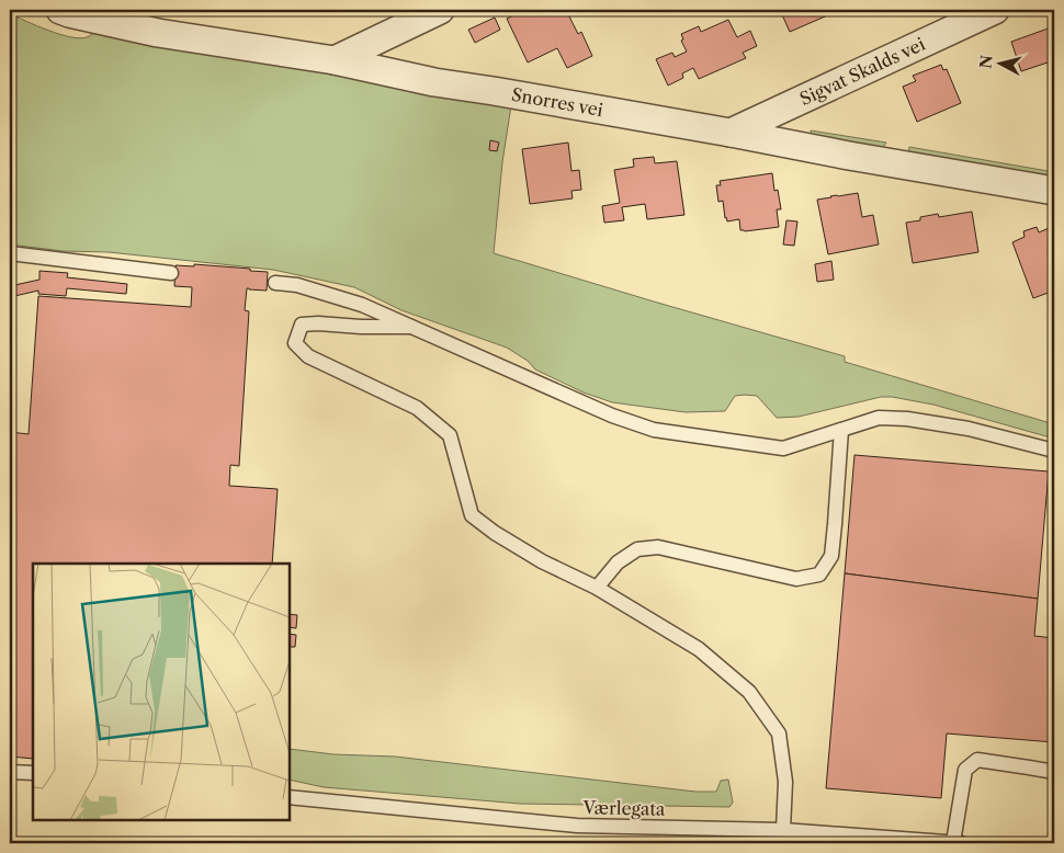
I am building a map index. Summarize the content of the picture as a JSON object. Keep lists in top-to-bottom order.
{
  "streets": {
    "street": ["Sigvat Skalds vei", "Snorres vei"],
    "lane": ["Værlegata"]
  },
  "crossings": [
    ["Sigvat Skalds vei", "Snorres vei"]
  ],
  "north": "left"
}
